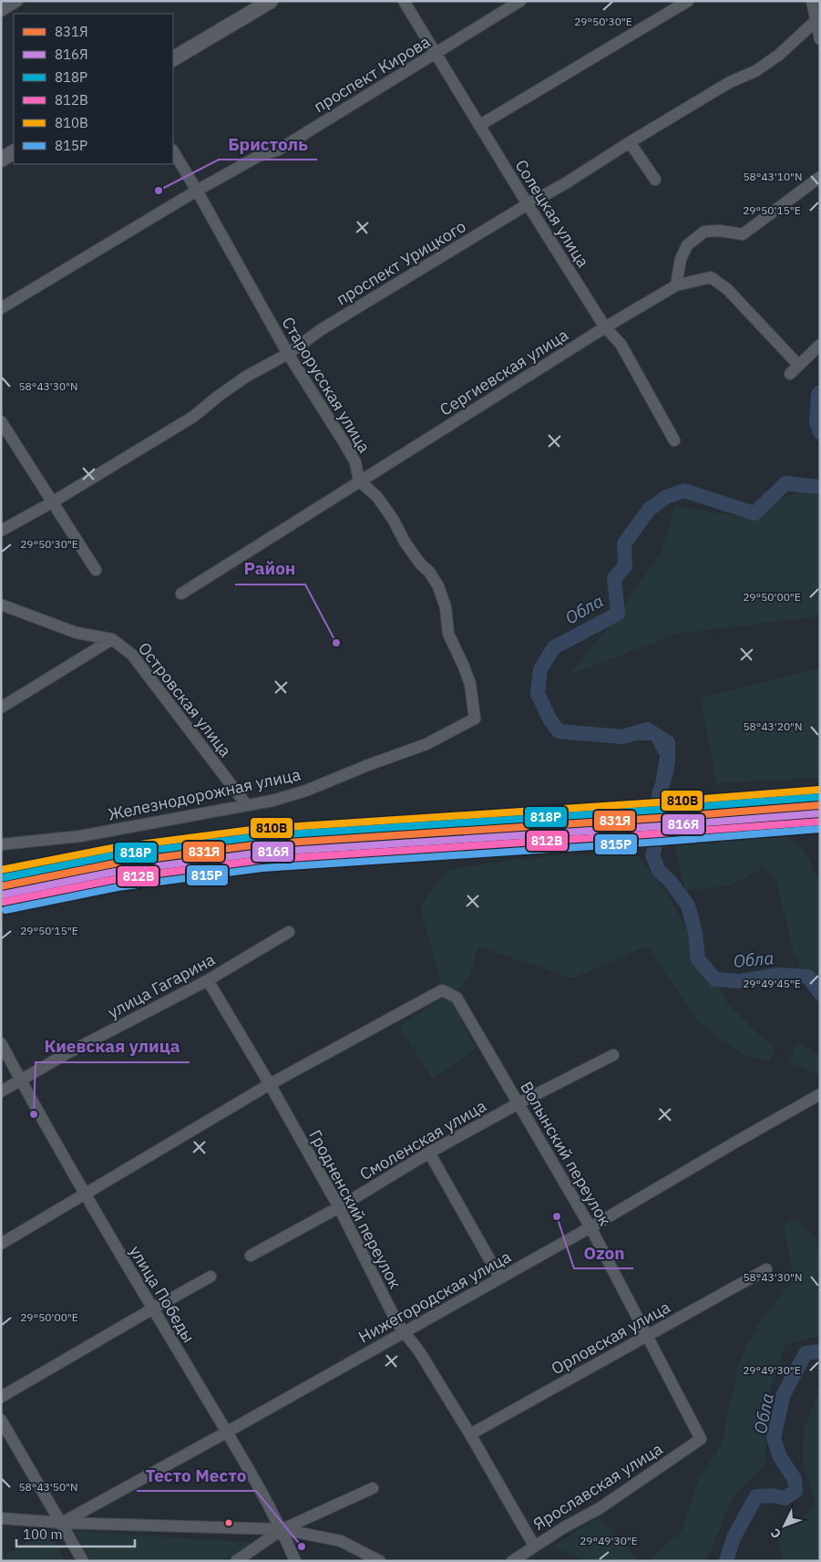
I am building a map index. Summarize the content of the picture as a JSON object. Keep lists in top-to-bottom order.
{
  "streets": {
    "street": [
      "проспект Кирова",
      "Солецкая улица",
      "проспект Урицкого",
      "Сергиевская улица",
      "Старорусская улица",
      "Островская улица",
      "Железнодорожная улица",
      "улица Гагарина",
      "Смоленская улица",
      "Волынский переулок",
      "Гродненский переулок",
      "улица Победы",
      "Нижегородская улица",
      "Орловская улица",
      "Ярославская улица"
    ]
  },
  "crossings": [
    ["проспект Кирова", "Солецкая улица"],
    ["проспект Кирова", "Старорусская улица"],
    ["Солецкая улица", "проспект Урицкого"],
    ["Солецкая улица", "Сергиевская улица"],
    ["проспект Урицкого", "Старорусская улица"],
    ["Сергиевская улица", "Старорусская улица"],
    ["Сергиевская улица", "Железнодорожная улица"],
    ["Старорусская улица", "Железнодорожная улица"],
    ["Островская улица", "Железнодорожная улица"],
    ["улица Гагарина", "Гродненский переулок"],
    ["улица Гагарина", "улица Победы"],
    ["Смоленская улица", "Волынский переулок"],
    ["Смоленская улица", "Гродненский переулок"],
    ["Волынский переулок", "Гродненский переулок"],
    ["Волынский переулок", "Нижегородская улица"],
    ["Волынский переулок", "Орловская улица"],
    ["Волынский переулок", "Ярославская улица"],
    ["Гродненский переулок", "Нижегородская улица"],
    ["Гродненский переулок", "Орловская улица"],
    ["Гродненский переулок", "Ярославская улица"],
    ["улица Победы", "Нижегородская улица"]
  ],
  "water": ["Обла"],
  "places": [
    "Бристоль",
    "Район",
    "Киевская улица",
    "Ozon",
    "Тесто Место"
  ],
  "lines": [
    "transit line 810В",
    "transit line 818Р",
    "transit line 831Я",
    "transit line 816Я",
    "transit line 812В",
    "transit line 815Р"
  ],
  "legend": [
    "831Я",
    "816Я",
    "818Р",
    "812В",
    "810В",
    "815Р"
  ],
  "scale_bar": "100 m",
  "north": "bottom left",
  "coordinates": [
    "29°50'30\"E",
    "58°43'10\"N",
    "29°50'15\"E",
    "58°43'30\"N",
    "29°50'00\"E",
    "58°43'20\"N",
    "29°49'45\"E",
    "29°49'30\"E",
    "58°43'50\"N"
  ]
}
